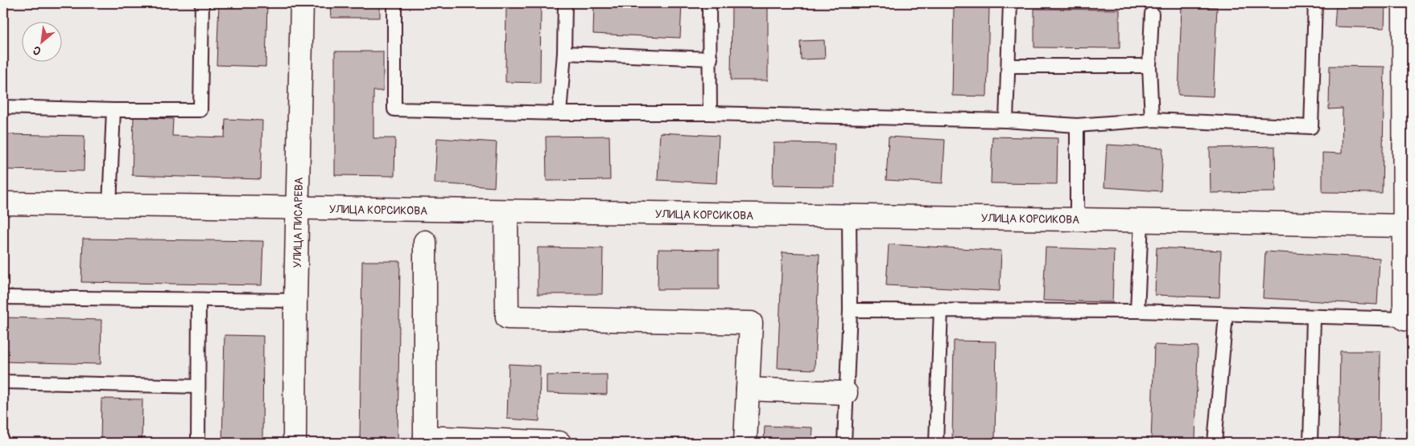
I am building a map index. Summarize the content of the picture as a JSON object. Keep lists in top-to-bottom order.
{
  "streets": {
    "street": ["УЛИЦА КОРСИКОВА", "УЛИЦА ПИСАРЕВА"]
  },
  "crossings": [
    ["УЛИЦА КОРСИКОВА", "УЛИЦА ПИСАРЕВА"]
  ],
  "north": "bottom left"
}
